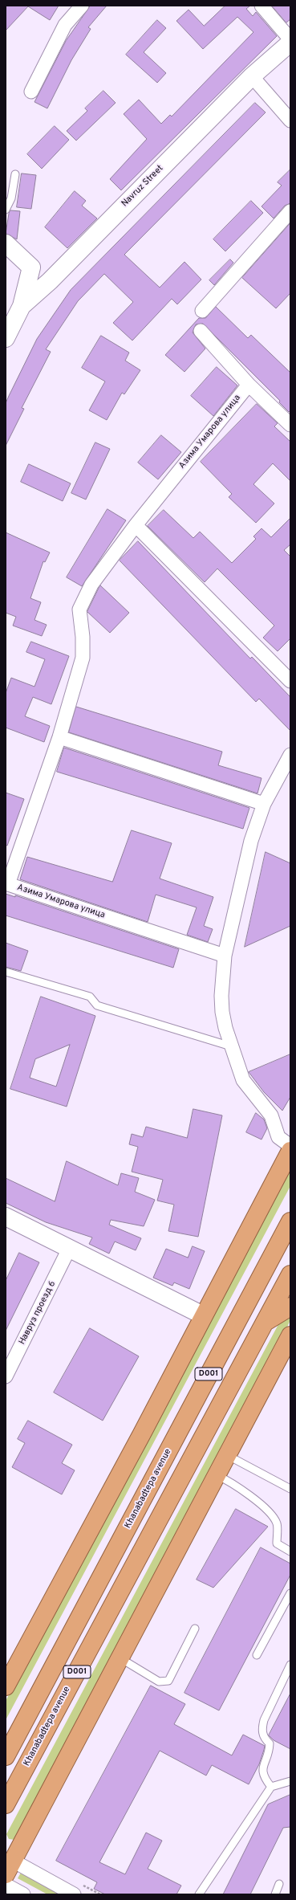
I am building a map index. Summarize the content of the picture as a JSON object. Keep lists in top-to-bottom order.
{
  "streets": {
    "highway": ["D001", "Khanabadtepa avenue"],
    "street": ["Navruz Street", "Азима Умарова улица", "Навруз проезд 6"]
  }
}
